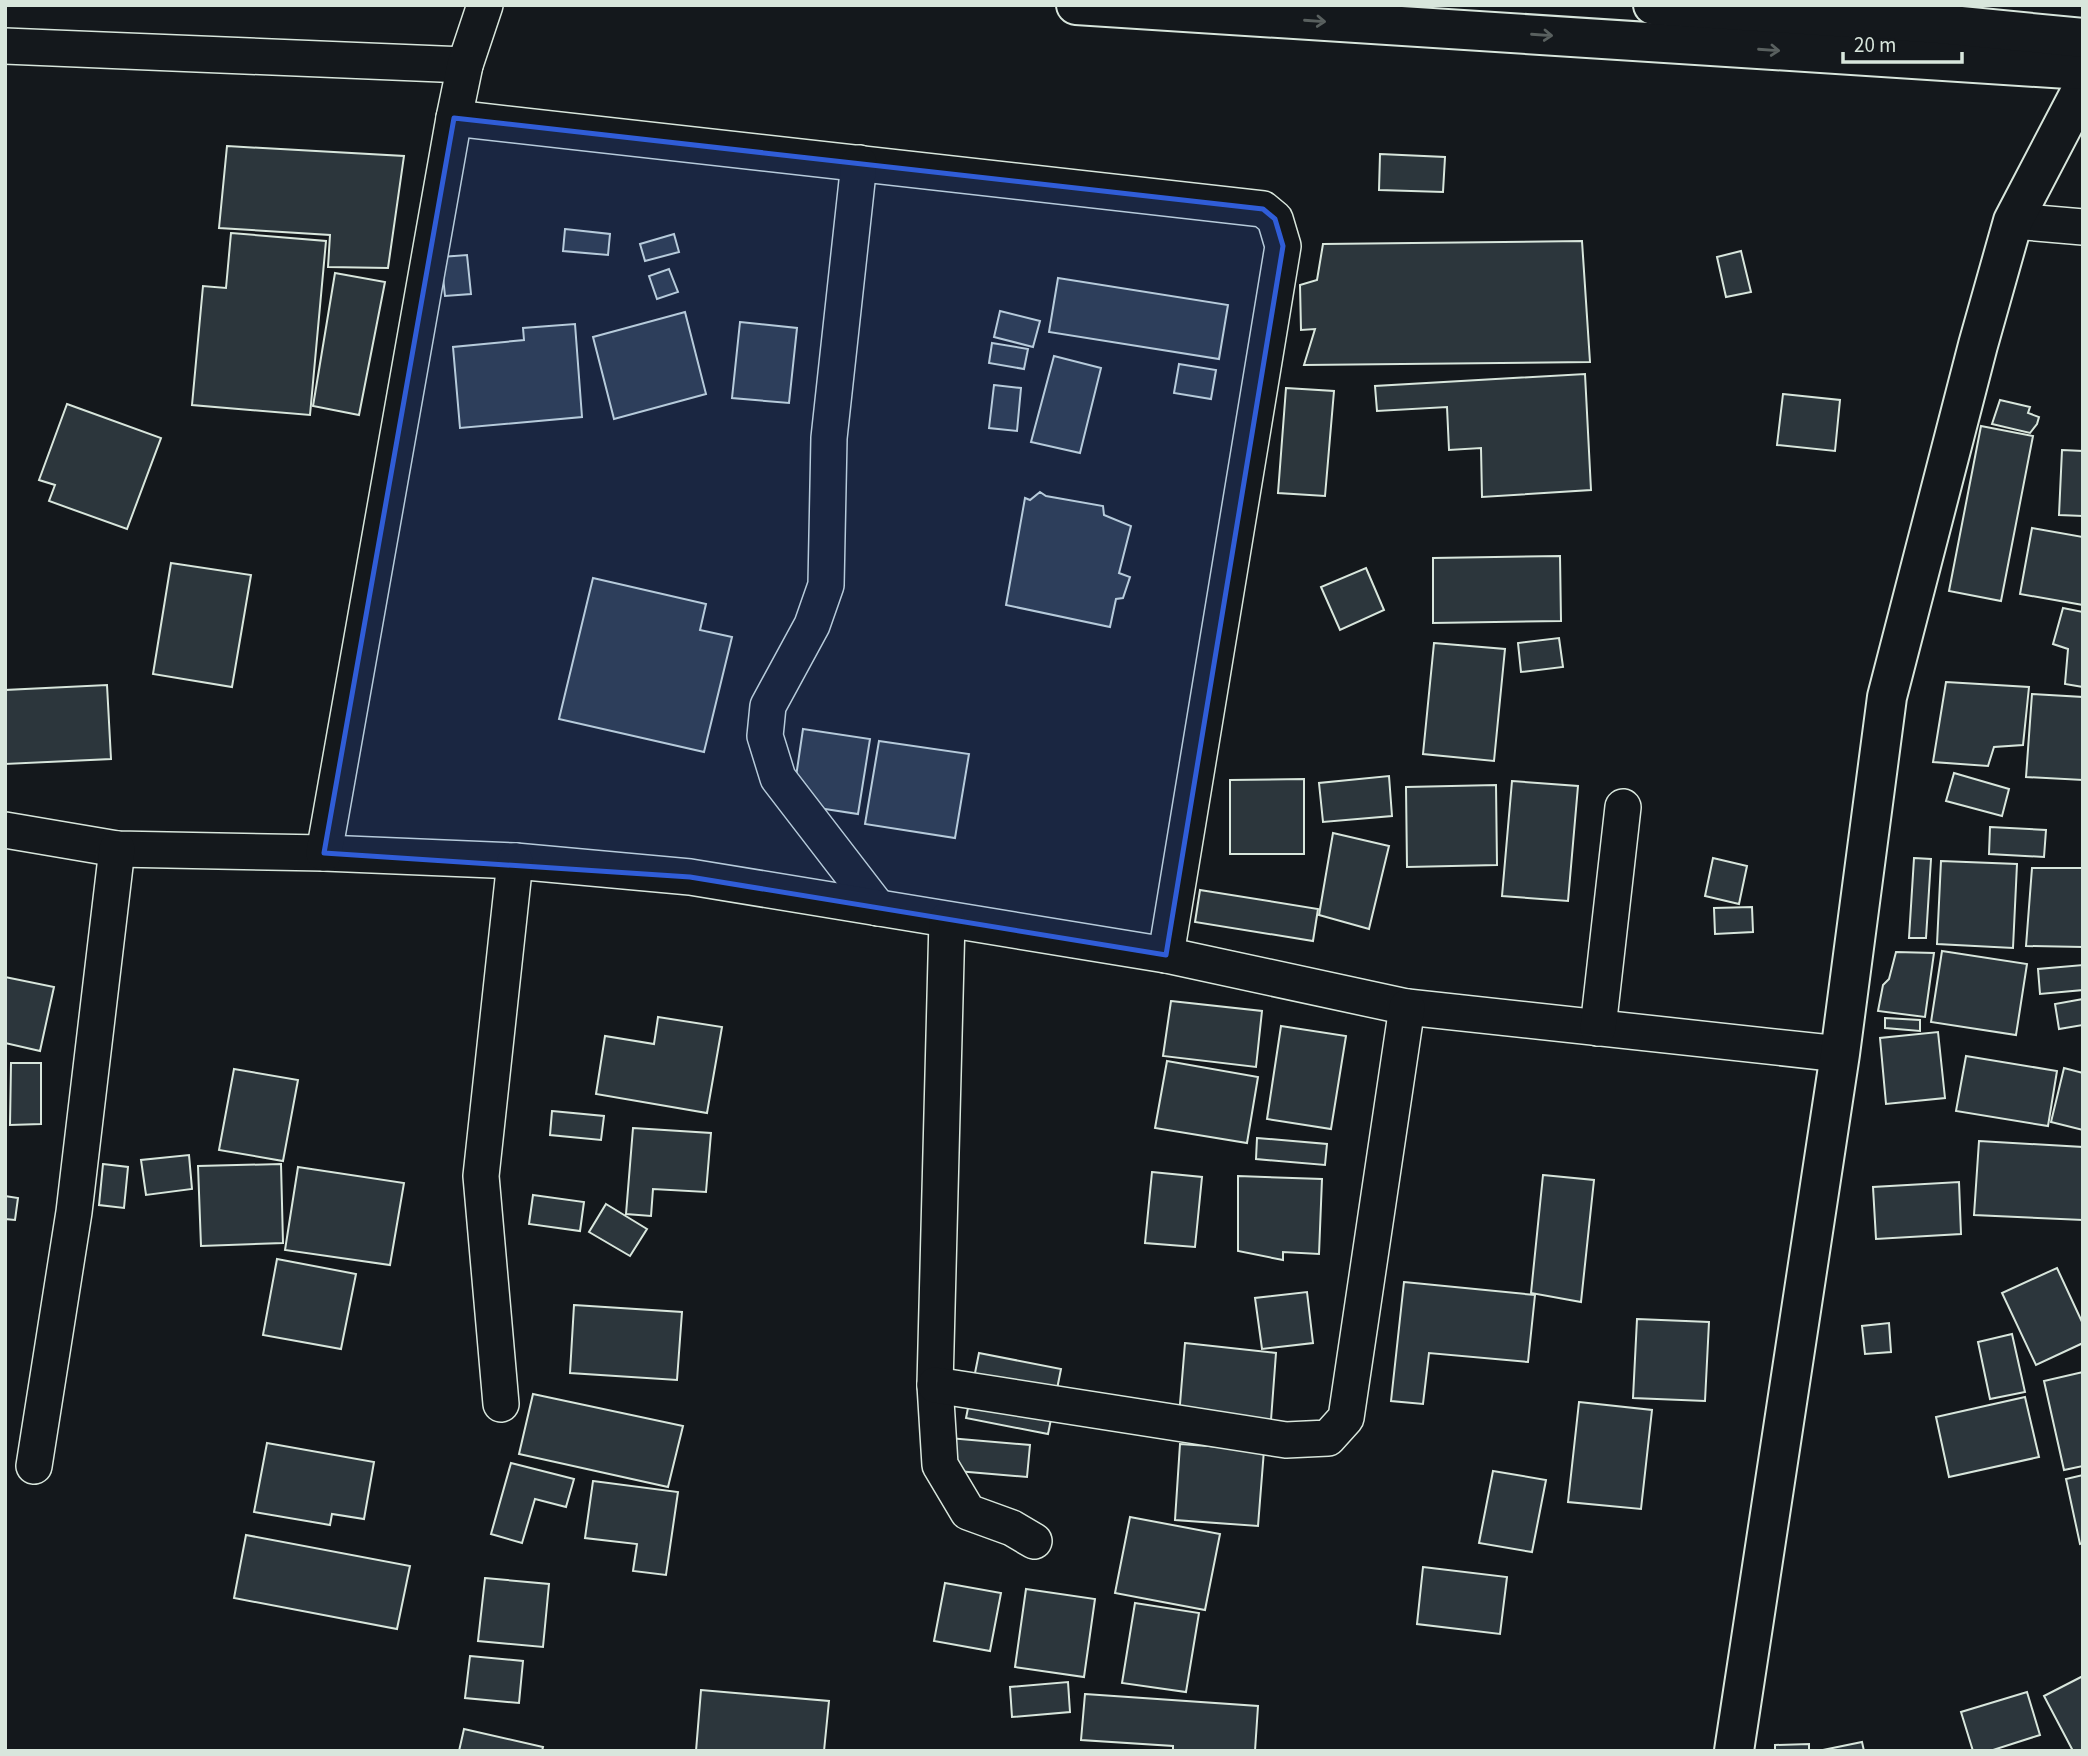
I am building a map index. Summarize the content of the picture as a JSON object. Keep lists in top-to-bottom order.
{
  "scale_bar": "20 m"
}
